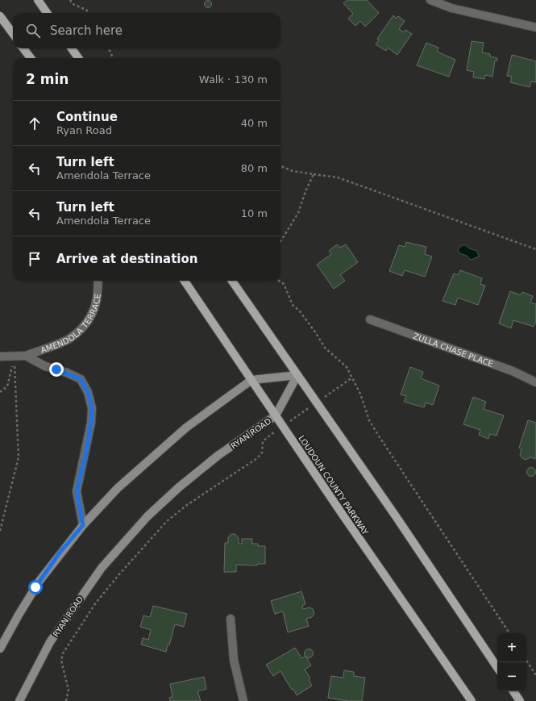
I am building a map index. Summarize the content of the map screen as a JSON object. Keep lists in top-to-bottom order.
{
  "streets": {
    "main road": ["RYAN ROAD", "LOUDOUN COUNTY PARKWAY"],
    "street": ["AMENDOLA TERRACE", "ZULLA CHASE PLACE"]
  },
  "crossings": [
    ["RYAN ROAD", "LOUDOUN COUNTY PARKWAY"]
  ],
  "page": {
    "search": "Search here",
    "heading": ["2 min", "Walk · 130 m"],
    "list": [
      ["Continue", "Ryan Road", "40 m"],
      ["Turn left", "Amendola Terrace", "80 m"],
      ["Turn left", "Amendola Terrace", "10 m"],
      "Arrive at destination"
    ],
    "map_buttons": ["+", "−"]
  }
}
